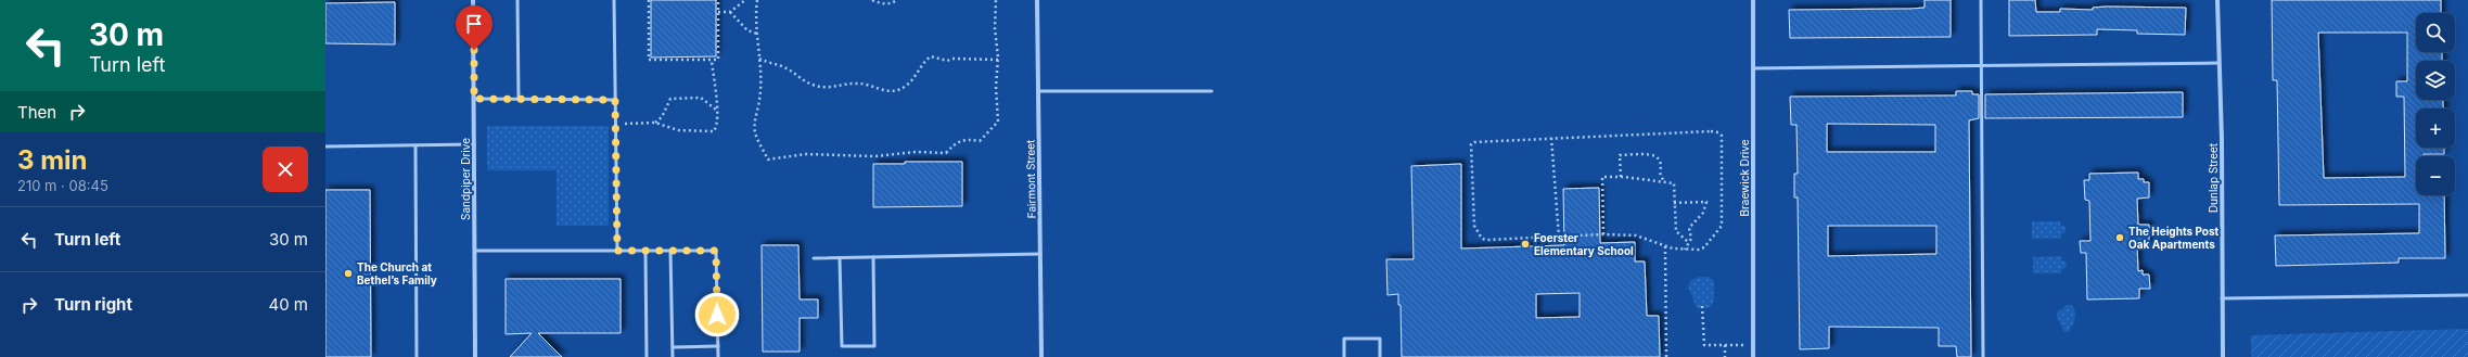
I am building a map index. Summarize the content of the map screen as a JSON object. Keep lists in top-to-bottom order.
{
  "streets": {
    "street": [
      "Braewick Drive",
      "Dunlap Street",
      "Sandpiper Drive",
      "Fairmont Street"
    ]
  },
  "places": ["The Heights Post Oak Apartments", "Foerster Elementary School", "The Church at Bethel’s Family"],
  "page": {
    "turn": ["30 m", "Turn left"],
    "map_buttons": ["+", "−"],
    "then": "Then",
    "heading": ["3 min", "210 m · 08:45"],
    "list": [
      {
        "name": "Turn left",
        "value": "30 m"
      },
      {
        "name": "Turn right",
        "value": "40 m"
      }
    ]
  }
}
